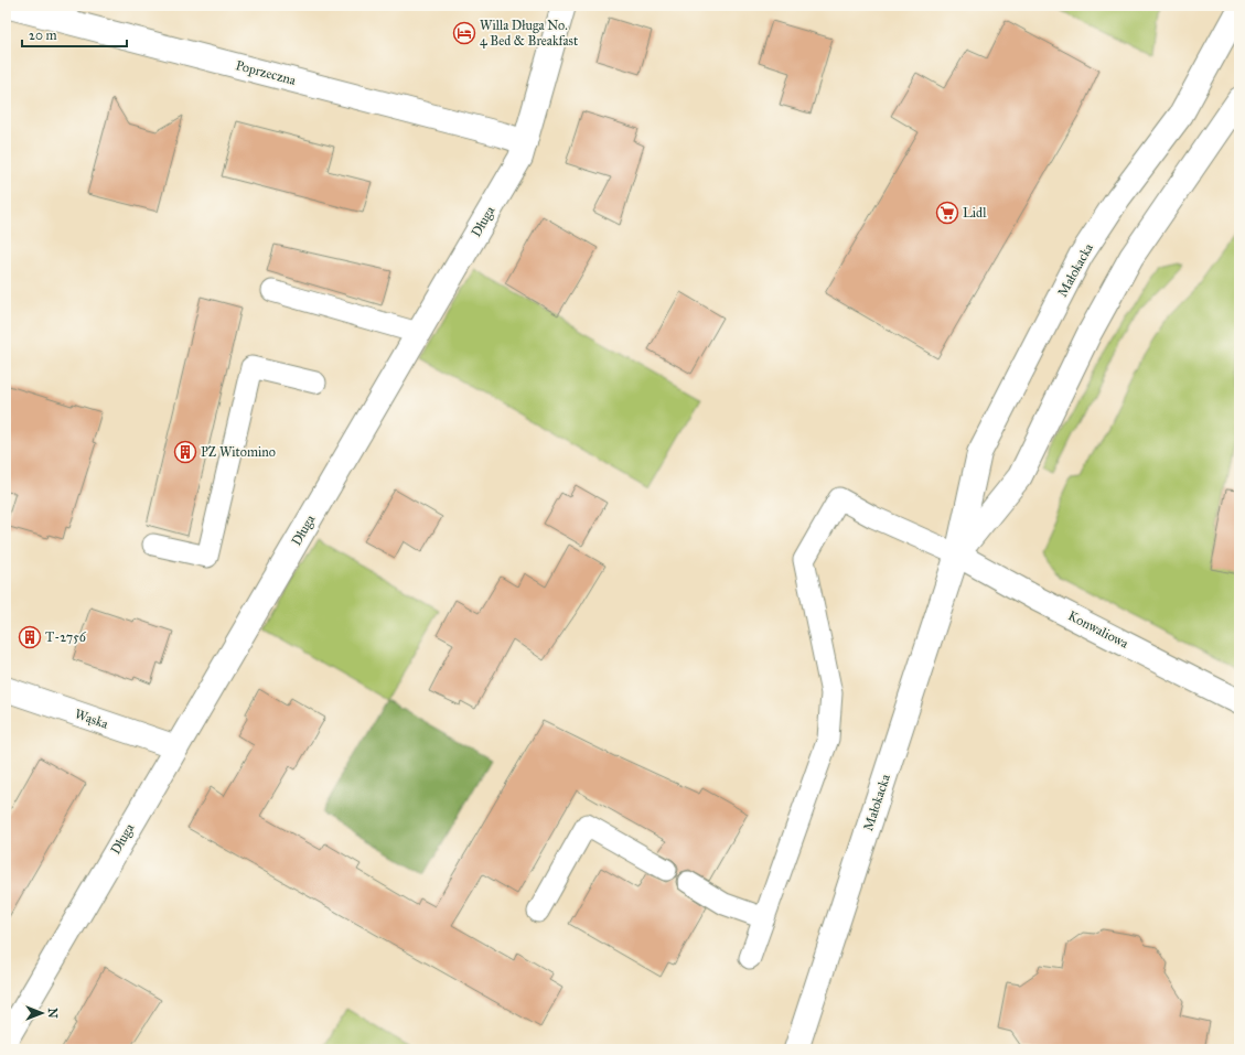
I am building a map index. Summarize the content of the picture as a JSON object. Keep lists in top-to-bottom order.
{
  "streets": {
    "street": [
      "Poprzeczna",
      "Długa",
      "Małokacka",
      "Konwaliowa",
      "Wąska"
    ]
  },
  "crossings": [
    ["Poprzeczna", "Długa"],
    ["Długa", "Wąska"],
    ["Małokacka", "Konwaliowa"]
  ],
  "places": {
    "hotel": ["Willa Długa No. 4 Bed & Breakfast"],
    "supermarket": ["Lidl"],
    "building": ["PZ Witomino", "T-2756"]
  },
  "scale_bar": "20 m",
  "north": "right"
}
